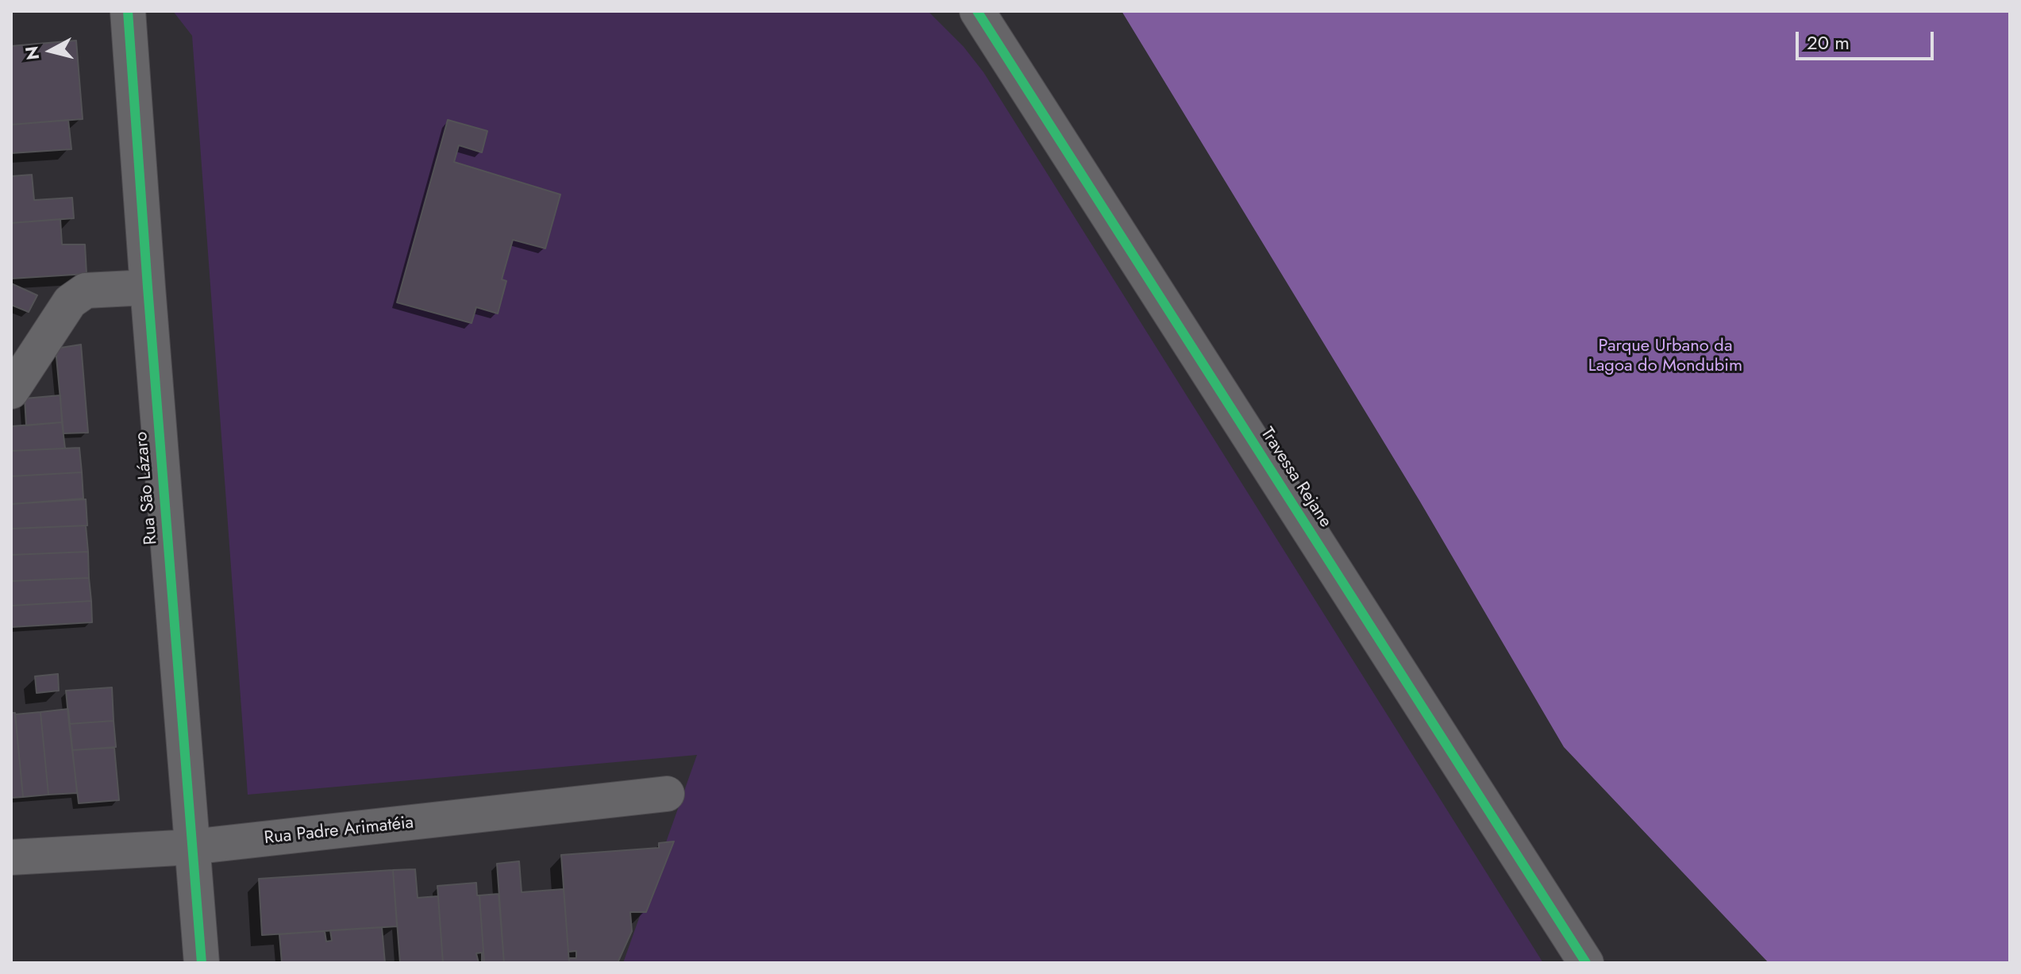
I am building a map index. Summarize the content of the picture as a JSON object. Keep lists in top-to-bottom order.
{
  "streets": {
    "street": ["Travessa Rejane", "Rua São Lázaro", "Rua Padre Arimatéia"]
  },
  "crossings": [
    ["Rua São Lázaro", "Rua Padre Arimatéia"]
  ],
  "parks": ["Parque Urbano da Lagoa do Mondubim"],
  "scale_bar": "20 m",
  "north": "left"
}
